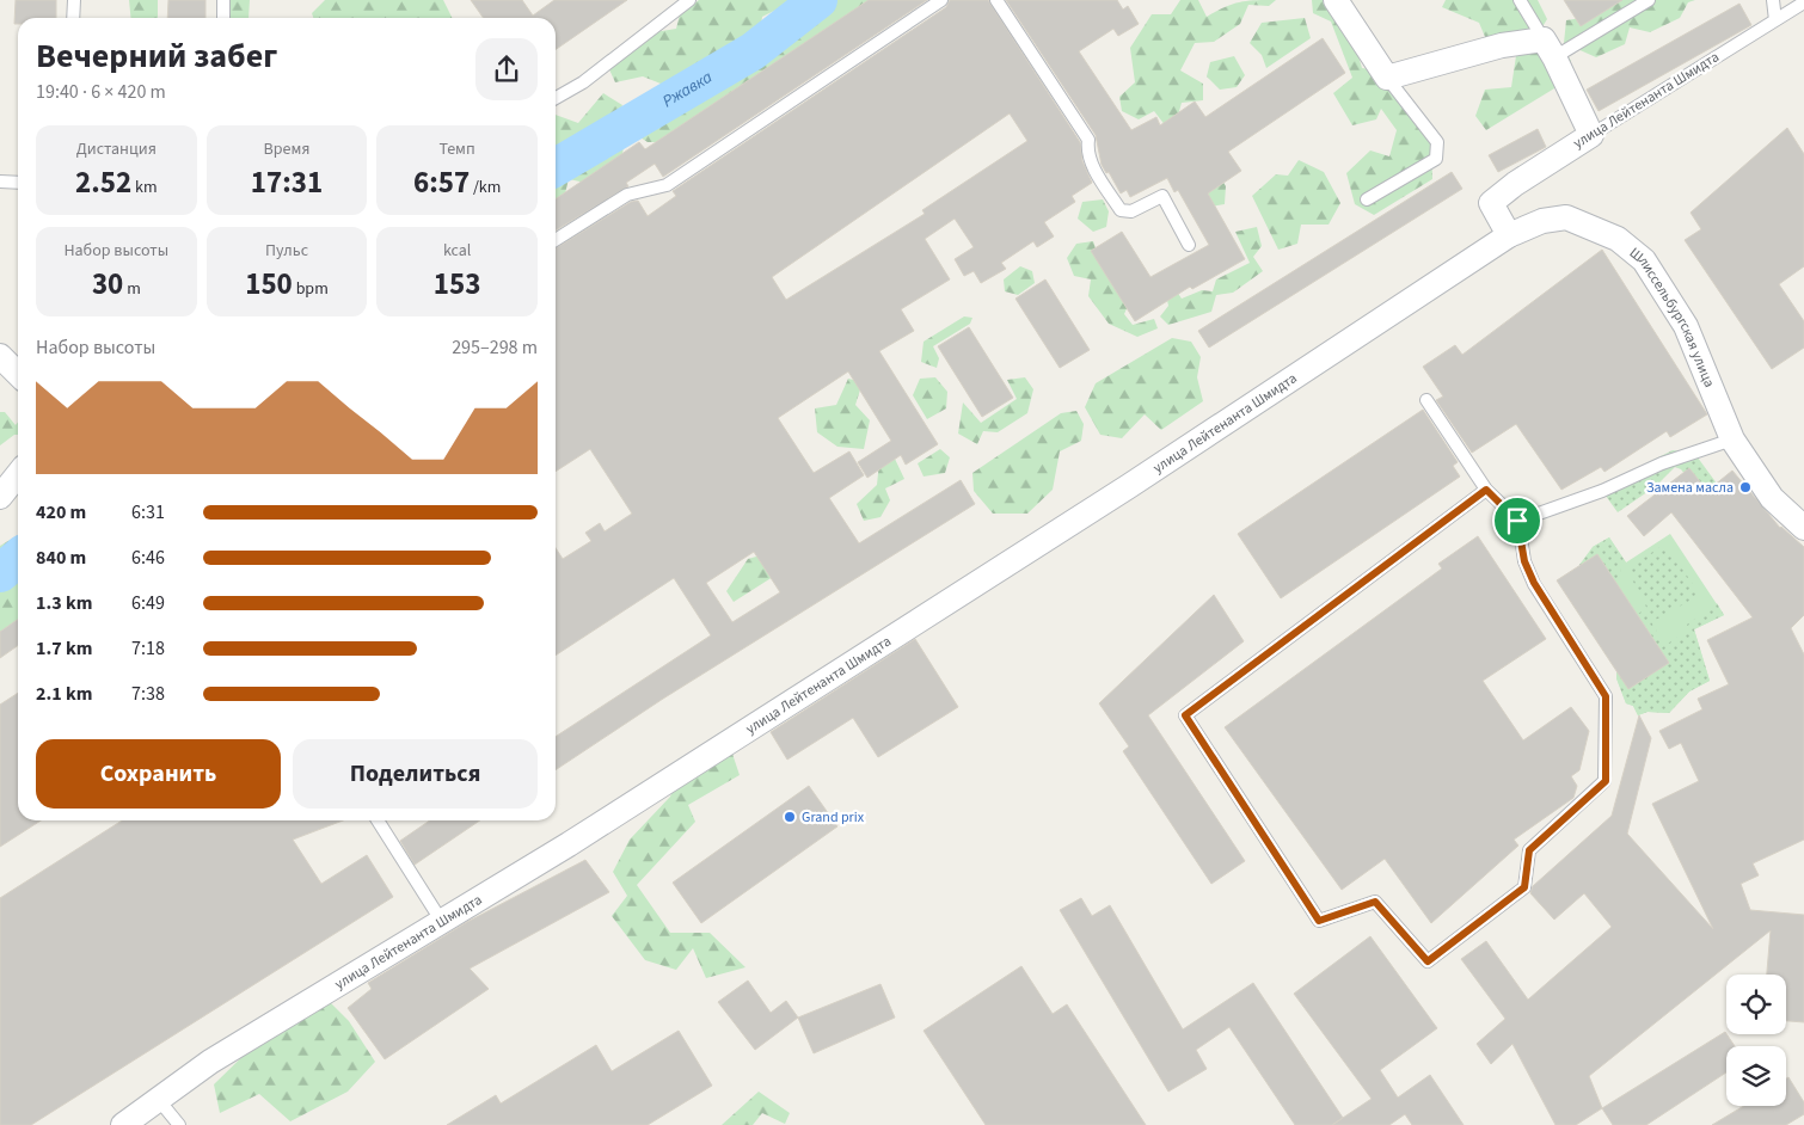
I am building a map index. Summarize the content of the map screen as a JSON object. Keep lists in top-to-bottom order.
{
  "streets": {
    "street": ["улица Лейтенанта Шмидта", "Шлиссельбургская улица"]
  },
  "crossings": [
    ["улица Лейтенанта Шмидта", "Шлиссельбургская улица"]
  ],
  "water": ["Ржавка"],
  "places": ["Замена масла", "Grand prix"],
  "page": {
    "heading": ["Вечерний забег", "19:40 · 6 × 420 m"],
    "stats": [
      ["Дистанция", "2.52 km"],
      ["Время", "17:31"],
      ["Темп", "6:57 /km"],
      ["Набор высоты", "30 m"],
      ["Пульс", "150 bpm"],
      ["kcal", "153"]
    ],
    "chart": ["Набор высоты", "295–298 m"],
    "list": [
      {
        "name": "420 m",
        "note": "6:31"
      },
      {
        "name": "840 m",
        "note": "6:46"
      },
      {
        "name": "1.3 km",
        "note": "6:49"
      },
      {
        "name": "1.7 km",
        "note": "7:18"
      },
      {
        "name": "2.1 km",
        "note": "7:38"
      }
    ],
    "buttons": ["Сохранить", "Поделиться"]
  }
}
